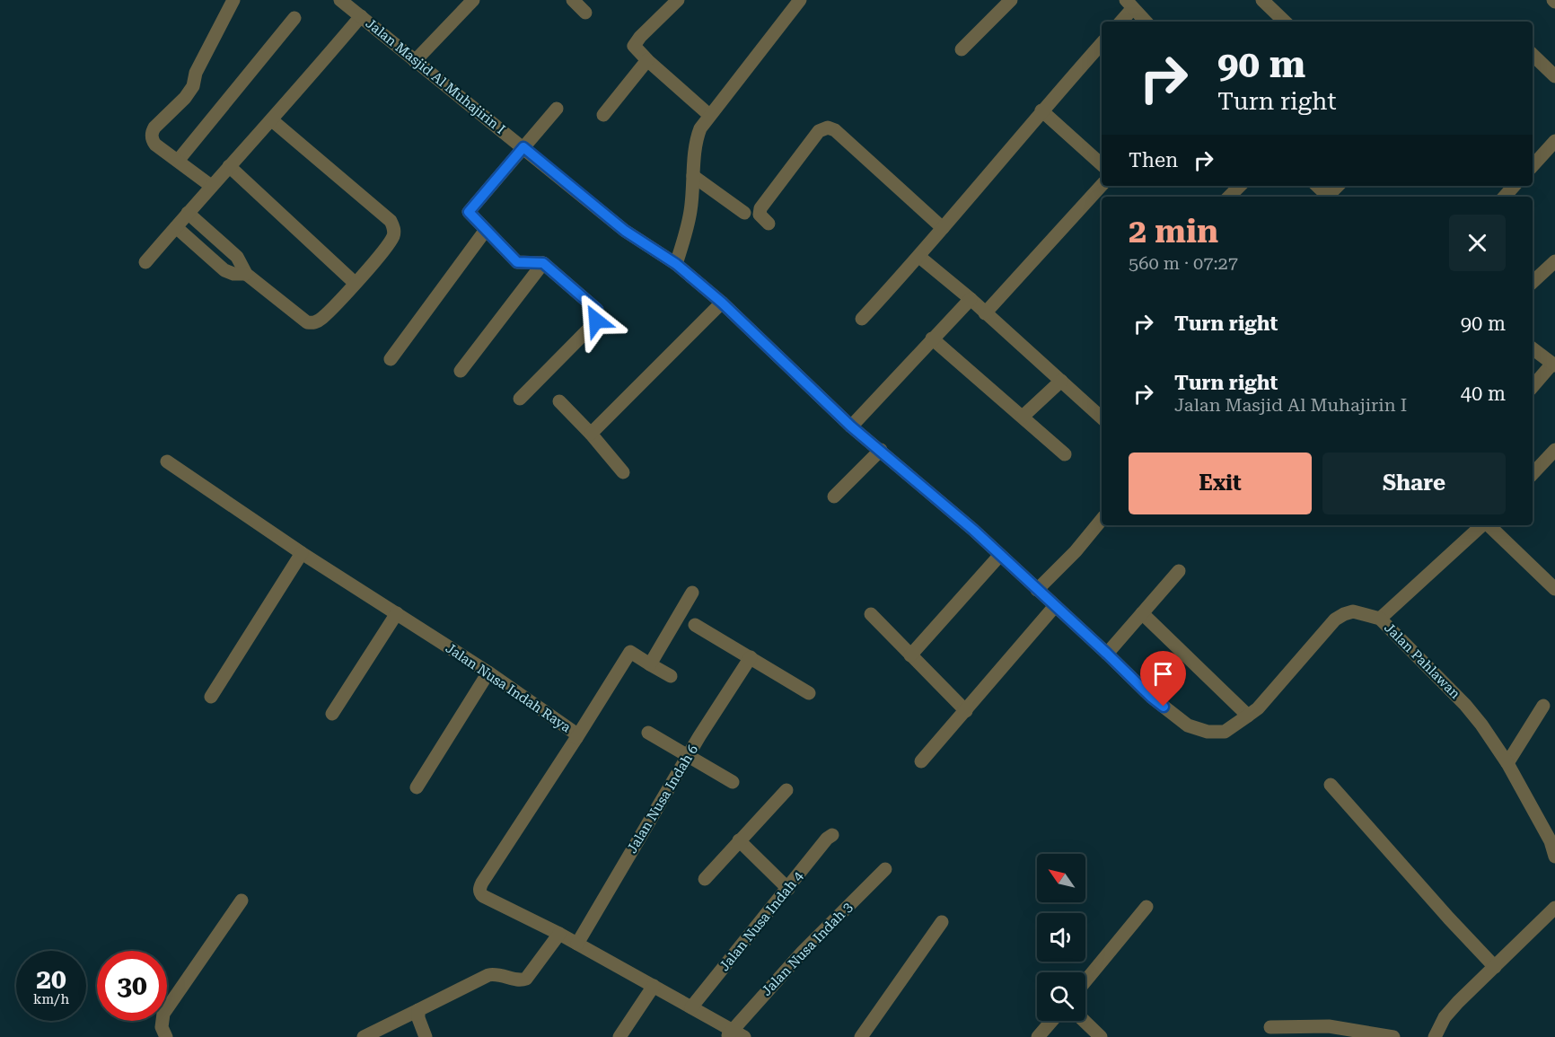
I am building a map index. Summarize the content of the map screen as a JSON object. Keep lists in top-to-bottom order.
{
  "streets": {
    "street": [
      "Jalan Masjid Al Muhajirin I",
      "Jalan Pahlawan",
      "Jalan Nusa Indah Raya",
      "Jalan Nusa Indah 6",
      "Jalan Nusa Indah 4",
      "Jalan Nusa Indah 3"
    ]
  },
  "crossings": [
    ["Jalan Masjid Al Muhajirin I", "Jalan Pahlawan"],
    ["Jalan Nusa Indah Raya", "Jalan Nusa Indah 6"],
    ["Jalan Nusa Indah Raya", "Jalan Nusa Indah 4"],
    ["Jalan Nusa Indah Raya", "Jalan Nusa Indah 3"]
  ],
  "north": "top left",
  "page": {
    "turn": ["90 m", "Turn right"],
    "then": "Then",
    "heading": ["2 min", "560 m · 07:27"],
    "list": [
      {
        "name": "Turn right",
        "value": "90 m"
      },
      {
        "name": "Turn right",
        "note": "Jalan Masjid Al Muhajirin I",
        "value": "40 m"
      }
    ],
    "buttons": ["Exit", "Share"],
    "speed": "20 km/h",
    "limit": "30"
  }
}
